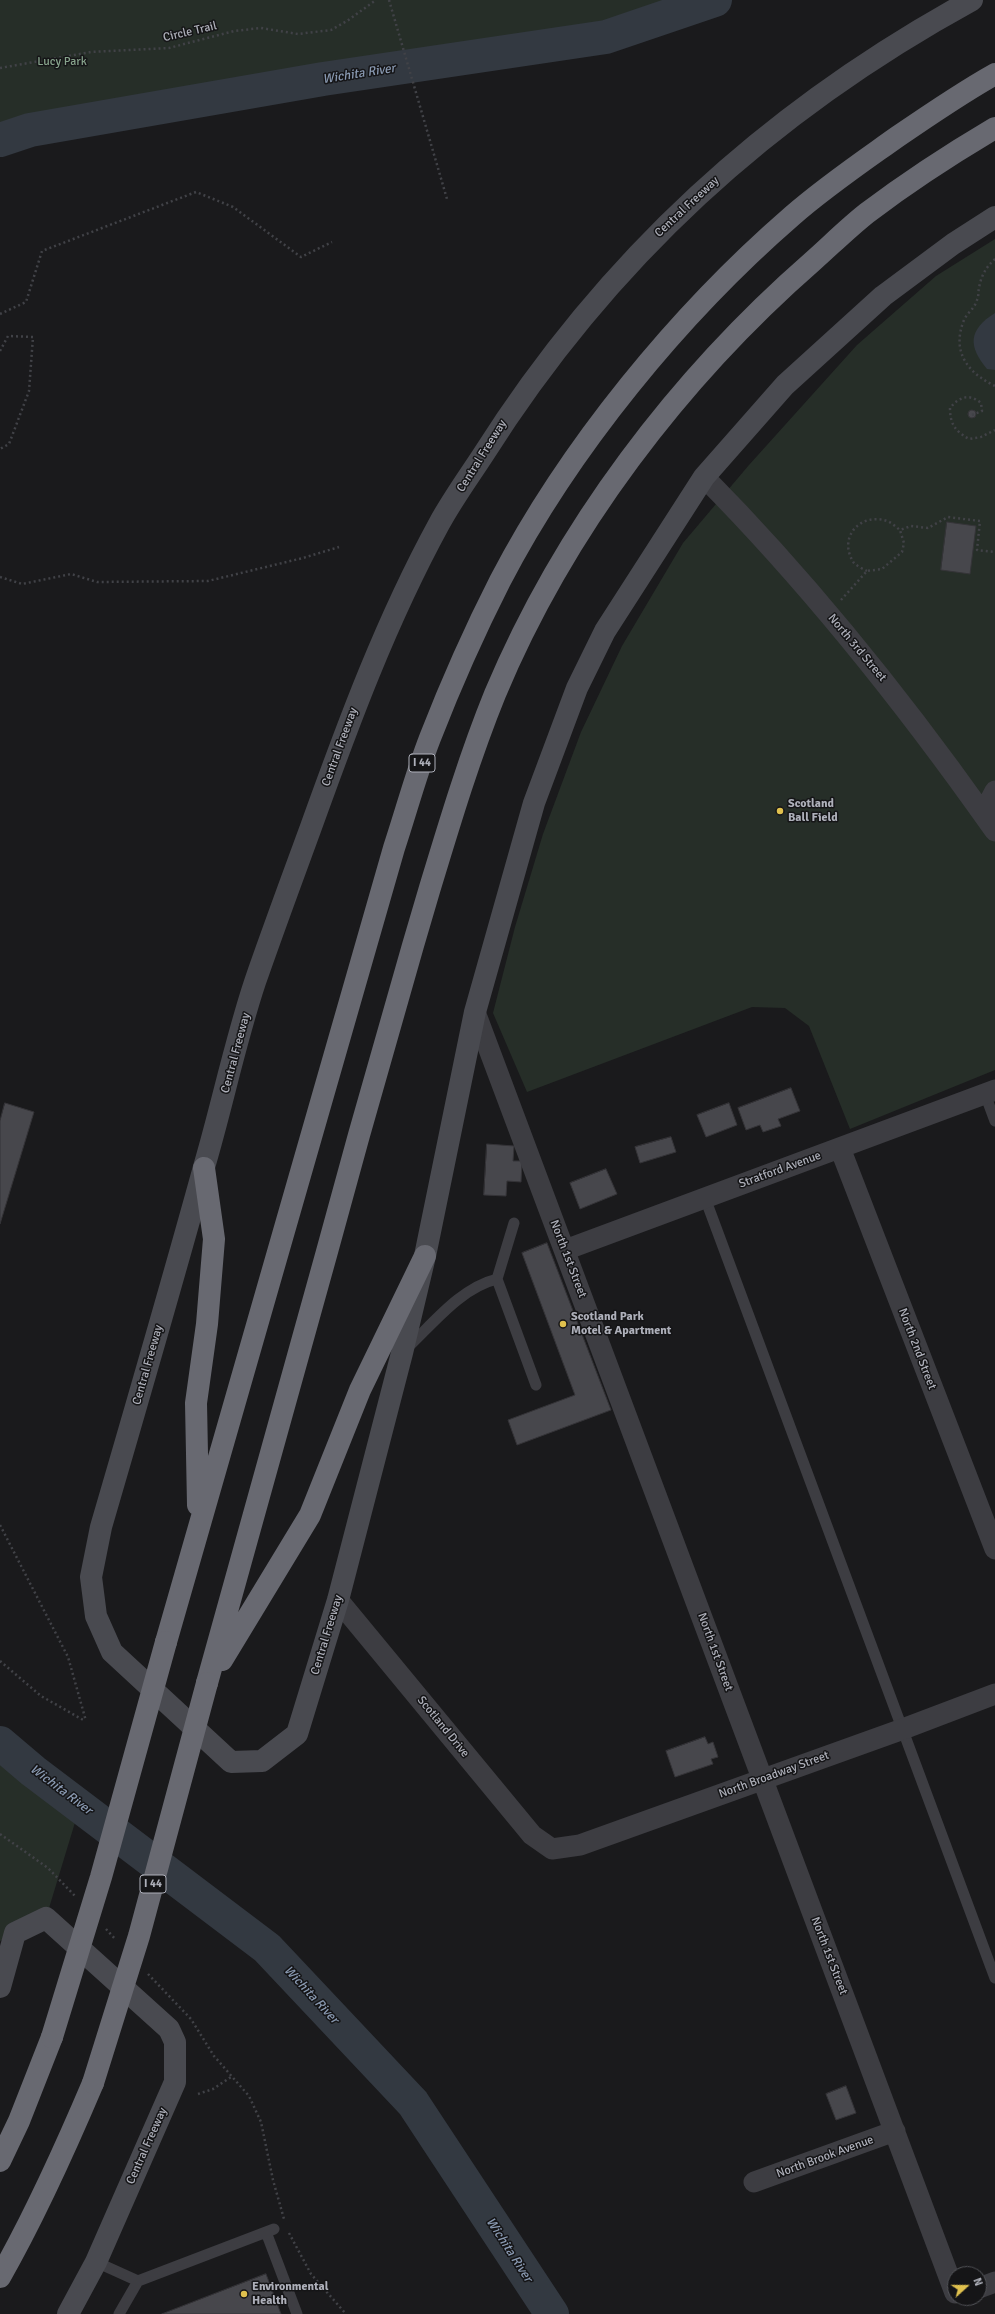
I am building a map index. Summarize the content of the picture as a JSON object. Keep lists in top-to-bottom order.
{
  "streets": {
    "highway": ["I 44"],
    "main road": ["Central Freeway"],
    "street": [
      "North 3rd Street",
      "Stratford Avenue",
      "North 1st Street",
      "North 2nd Street",
      "Scotland Drive",
      "North Broadway Street",
      "North Brook Avenue"
    ],
    "path": ["Circle Trail"]
  },
  "crossings": [
    ["Central Freeway", "North 3rd Street"],
    ["Central Freeway", "North 1st Street"],
    ["Central Freeway", "Scotland Drive"],
    ["Stratford Avenue", "North 1st Street"],
    ["Stratford Avenue", "North 2nd Street"],
    ["North 1st Street", "North Broadway Street"],
    ["North 1st Street", "North Brook Avenue"],
    ["Scotland Drive", "North Broadway Street"]
  ],
  "water": ["Wichita River"],
  "parks": ["Lucy Park"],
  "places": ["Scotland Ball Field", "Scotland Park Motel & Apartment", "Environmental Health"],
  "north": "right"
}
